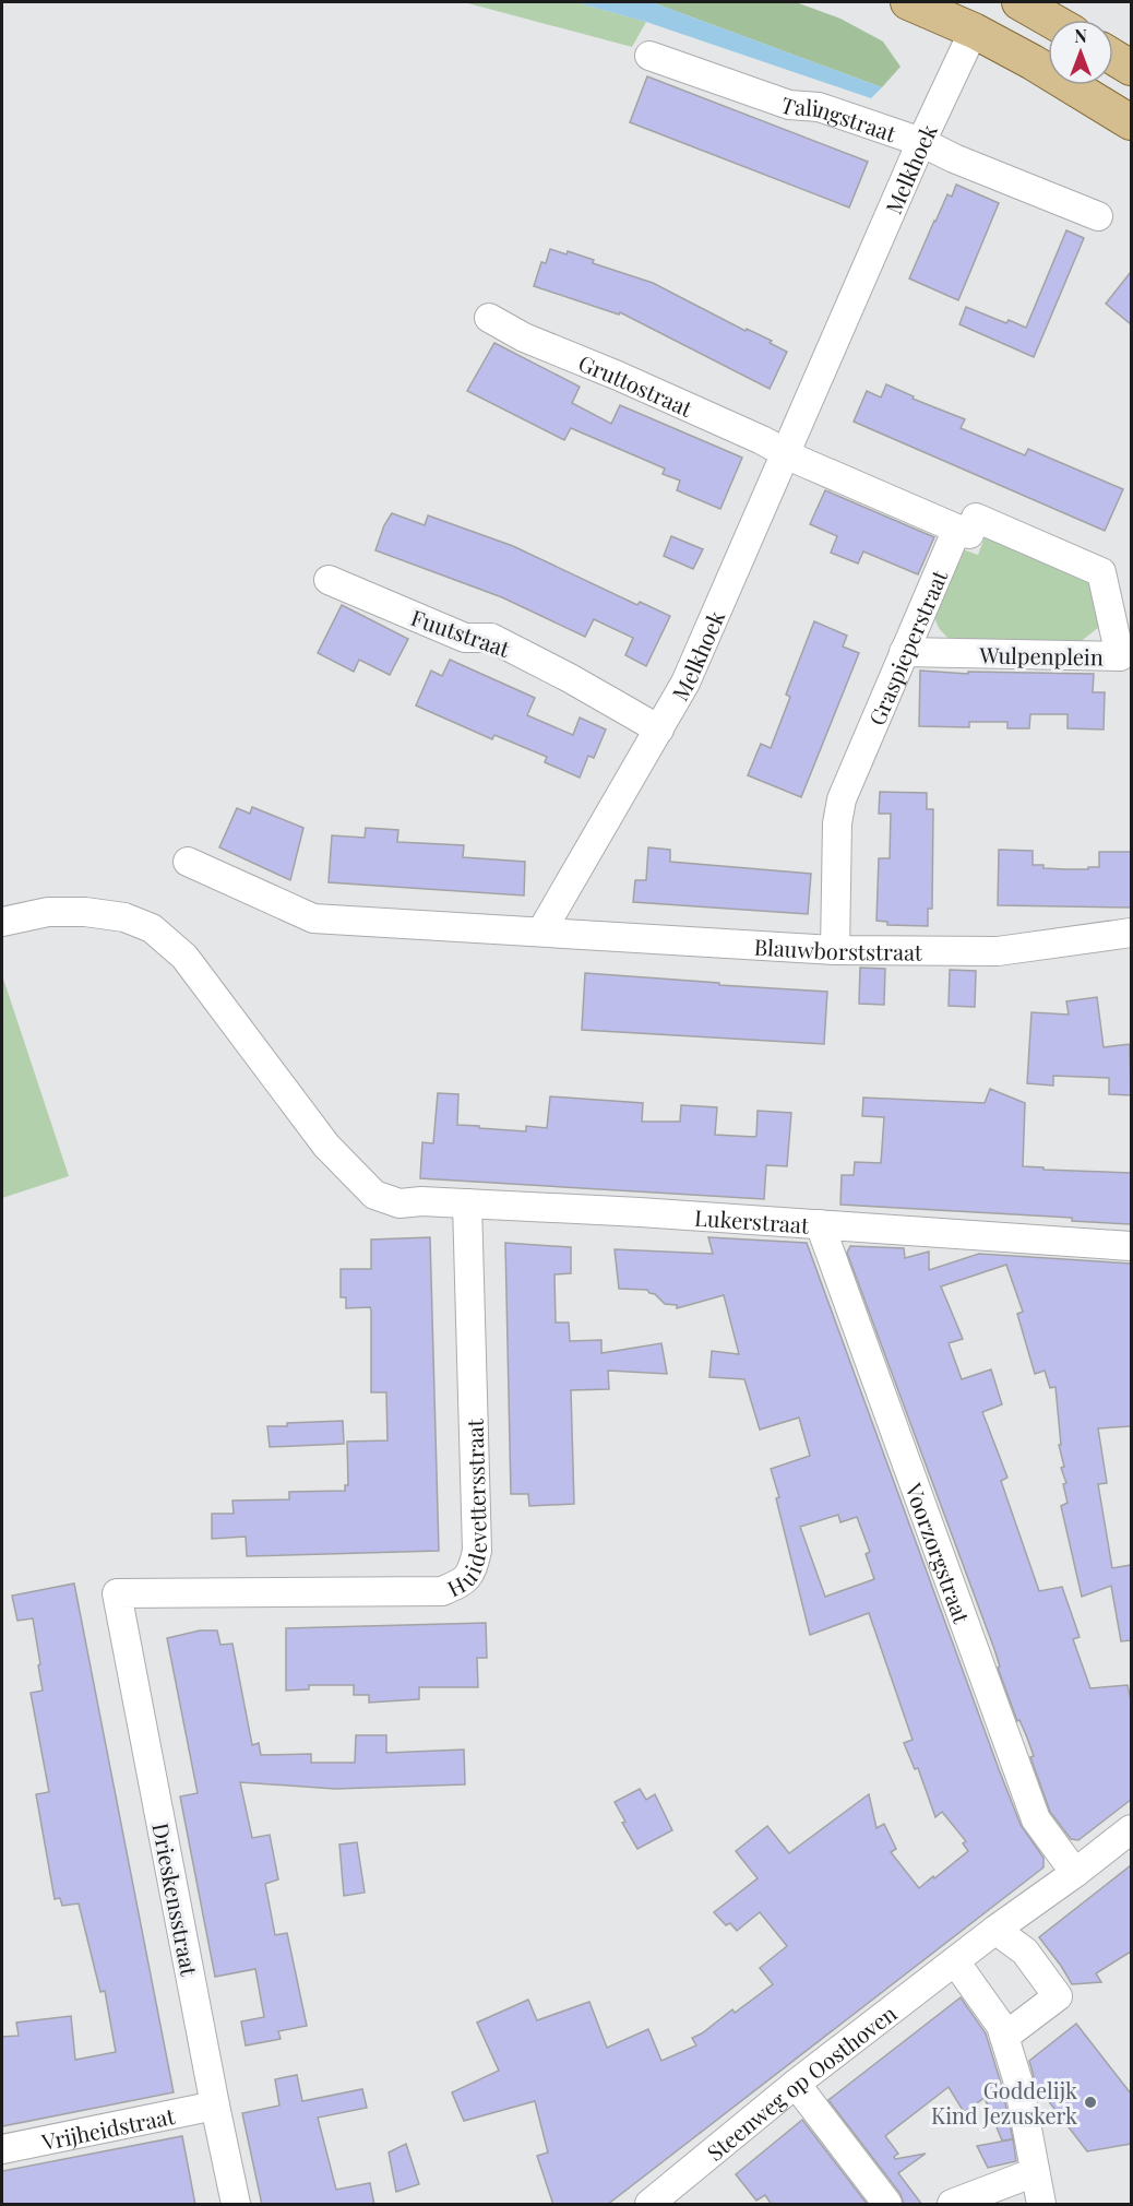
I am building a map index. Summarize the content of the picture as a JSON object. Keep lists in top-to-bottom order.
{
  "streets": {
    "street": [
      "Talingstraat",
      "Melkhoek",
      "Gruttostraat",
      "Fuutstraat",
      "Graspieperstraat",
      "Wulpenplein",
      "Blauwborststraat",
      "Lukerstraat",
      "Huidevettersstraat",
      "Voorzorgstraat",
      "Drieskensstraat",
      "Steenweg op Oosthoven",
      "Vrijheidstraat"
    ]
  },
  "crossings": [
    ["Talingstraat", "Melkhoek"],
    ["Melkhoek", "Gruttostraat"],
    ["Melkhoek", "Fuutstraat"],
    ["Melkhoek", "Blauwborststraat"],
    ["Graspieperstraat", "Wulpenplein"],
    ["Graspieperstraat", "Blauwborststraat"],
    ["Lukerstraat", "Huidevettersstraat"],
    ["Lukerstraat", "Voorzorgstraat"],
    ["Huidevettersstraat", "Drieskensstraat"],
    ["Voorzorgstraat", "Steenweg op Oosthoven"],
    ["Drieskensstraat", "Vrijheidstraat"]
  ],
  "places": ["Goddelijk Kind Jezuskerk"],
  "north": "top"
}
